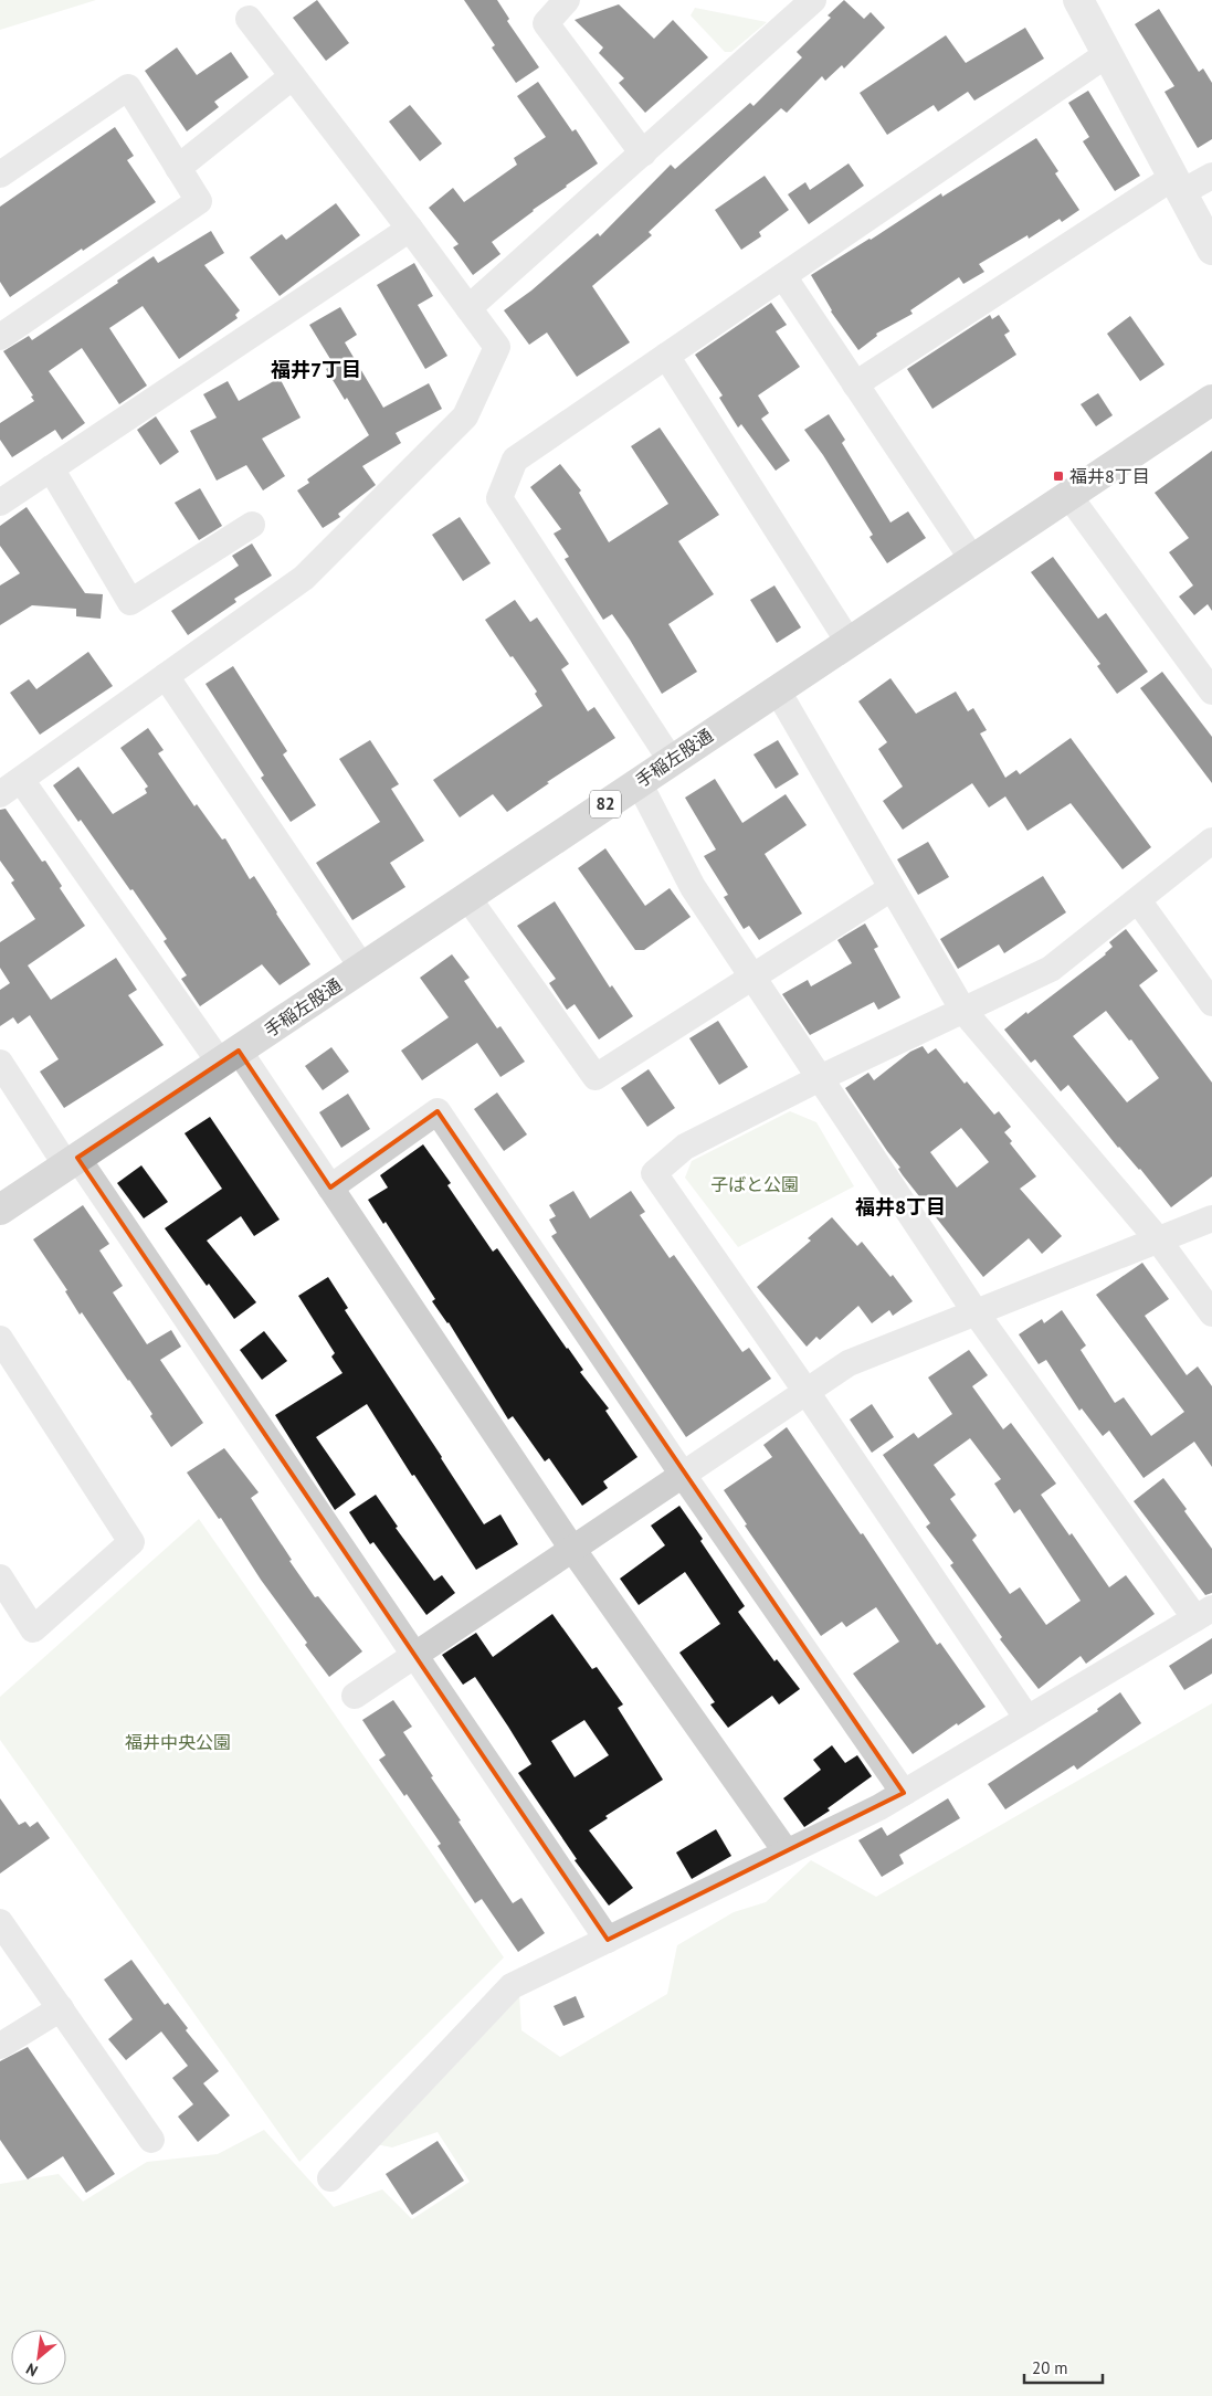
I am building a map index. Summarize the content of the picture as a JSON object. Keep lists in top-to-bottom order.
{
  "streets": {
    "main road": ["手稲左股通", "82"]
  },
  "districts": ["福井7丁目", "福井8丁目"],
  "parks": ["子ばと公園", "福井中央公園"],
  "places": {
    "transit": ["福井8丁目"]
  },
  "scale_bar": "20 m",
  "north": "bottom left"
}
